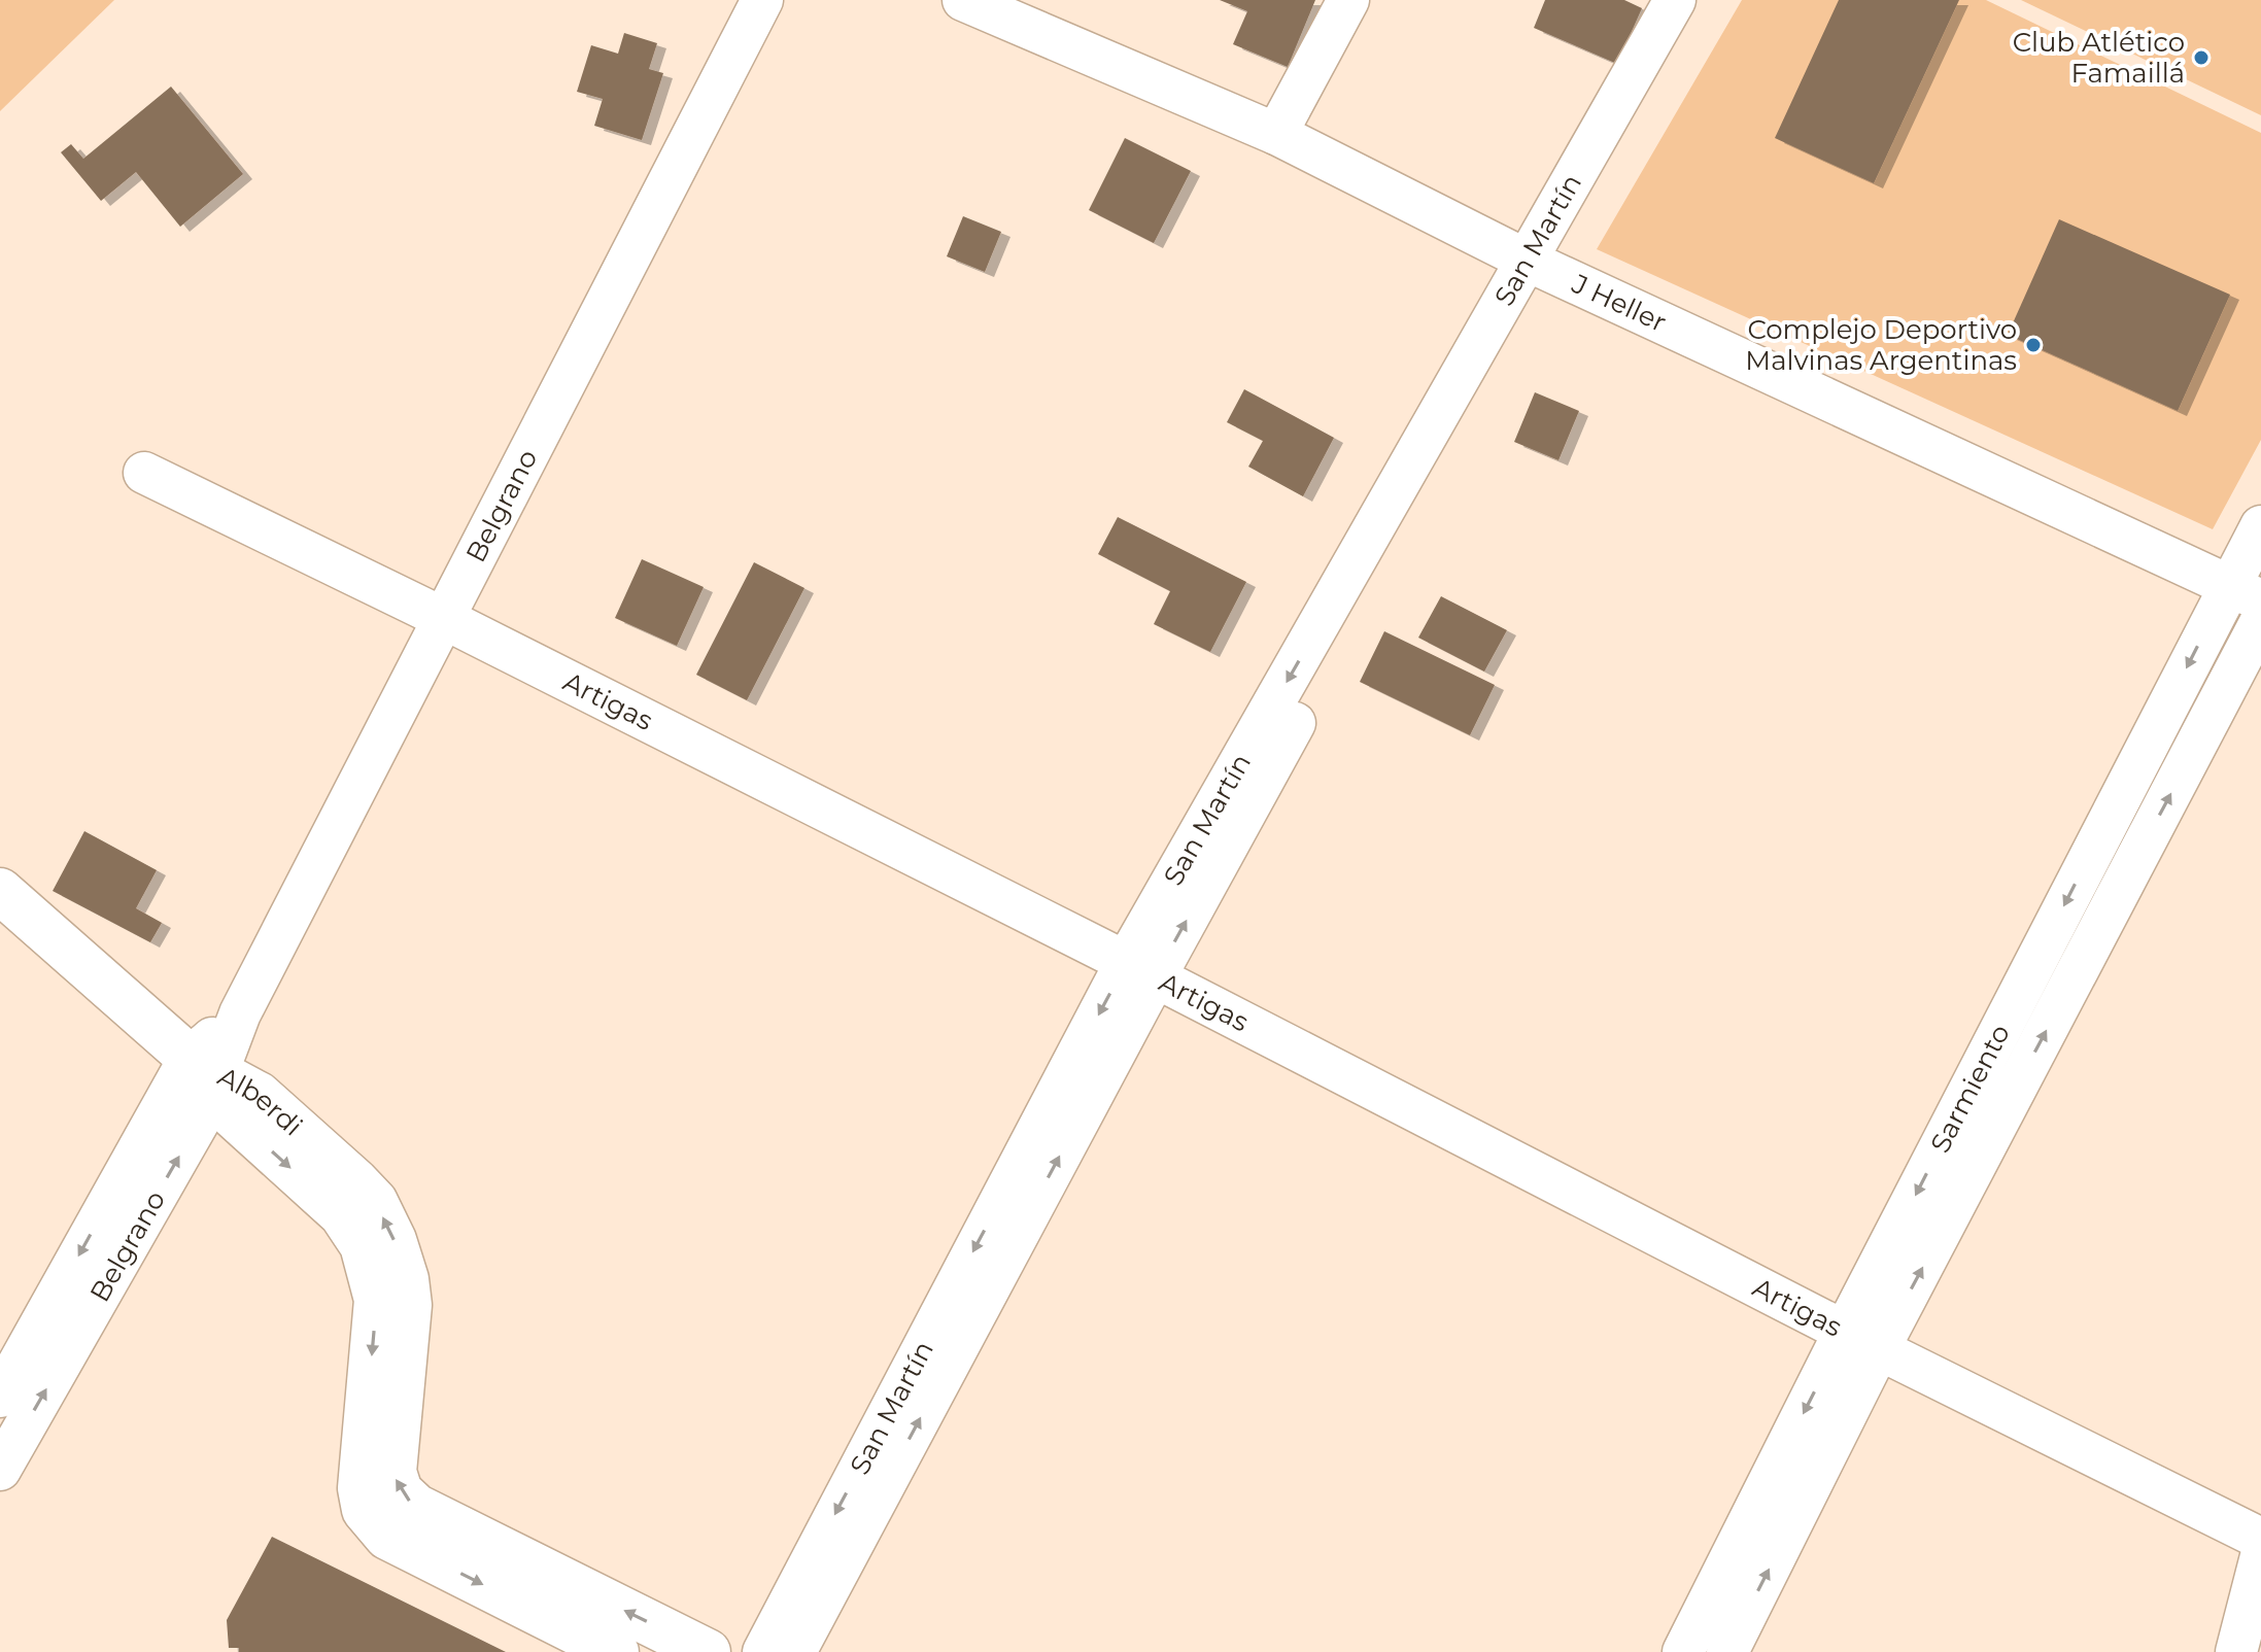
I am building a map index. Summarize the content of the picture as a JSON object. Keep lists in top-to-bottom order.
{
  "streets": {
    "street": [
      "San Martín",
      "J Heller",
      "Belgrano",
      "Artigas",
      "Sarmiento",
      "Alberdi"
    ]
  },
  "crossings": [
    ["San Martín", "J Heller"],
    ["San Martín", "Artigas"],
    ["J Heller", "Sarmiento"],
    ["Belgrano", "Artigas"],
    ["Belgrano", "Alberdi"],
    ["Artigas", "Sarmiento"]
  ],
  "places": ["Club Atlético Famaillá", "Complejo Deportivo Malvinas Argentinas"]
}
